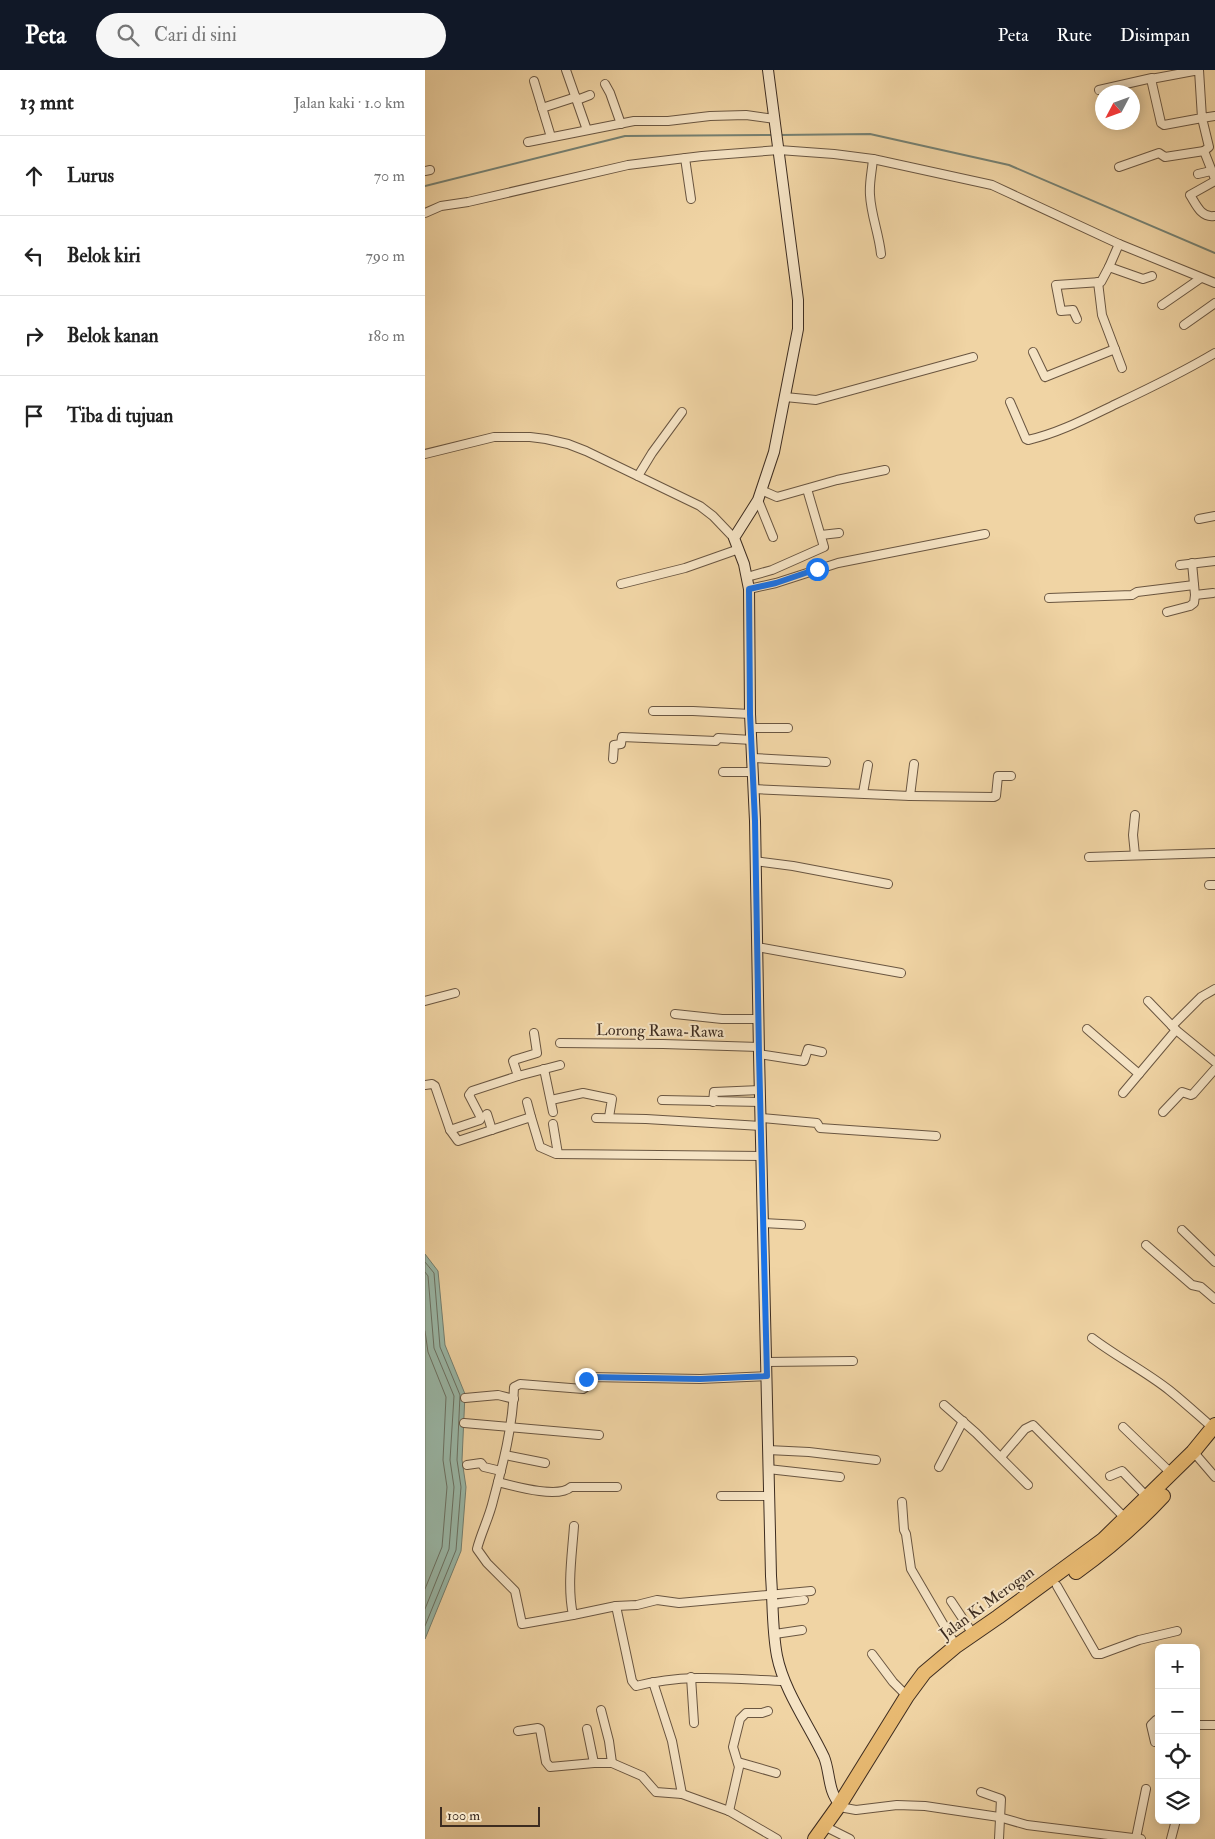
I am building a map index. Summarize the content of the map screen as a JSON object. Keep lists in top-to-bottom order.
{
  "streets": {
    "highway": ["Jalan Ki Merogan"],
    "street": ["Lorong Rawa-Rawa"]
  },
  "scale_bar": "100 m",
  "north": "bottom left",
  "page": {
    "header": "Peta",
    "search": "Cari di sini",
    "nav": ["Peta", "Rute", "Disimpan"],
    "heading": ["13 mnt", "Jalan kaki · 1.0 km"],
    "list": [
      ["Lurus", "70 m"],
      ["Belok kiri", "790 m"],
      ["Belok kanan", "180 m"],
      "Tiba di tujuan"
    ],
    "map_buttons": ["+", "−"],
    "scale": "100 m"
  }
}
